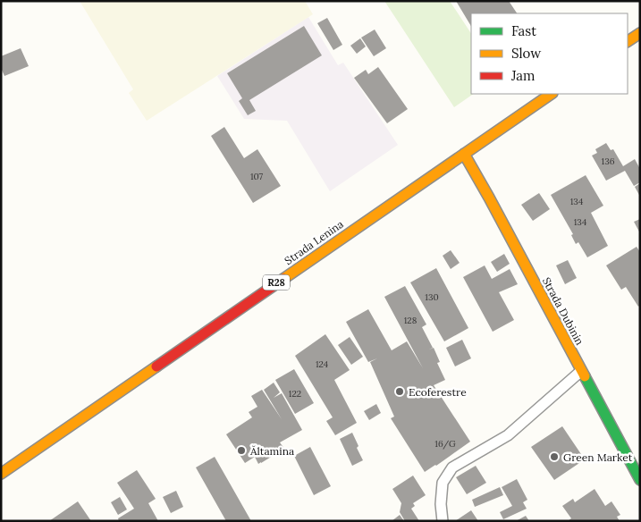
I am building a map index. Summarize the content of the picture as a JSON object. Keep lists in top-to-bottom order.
{
  "streets": {
    "main road": ["Strada Lenina", "R28", "Strada Dubinin"]
  },
  "crossings": [
    ["Strada Lenina", "Strada Dubinin"]
  ],
  "places": ["Ecoferestre", "Ăltamina", "Green Market"],
  "house_numbers": [
    "136",
    "107",
    "134",
    "134",
    "130",
    "128",
    "124",
    "122",
    "16/G"
  ],
  "legend": ["Fast", "Slow", "Jam"]
}
